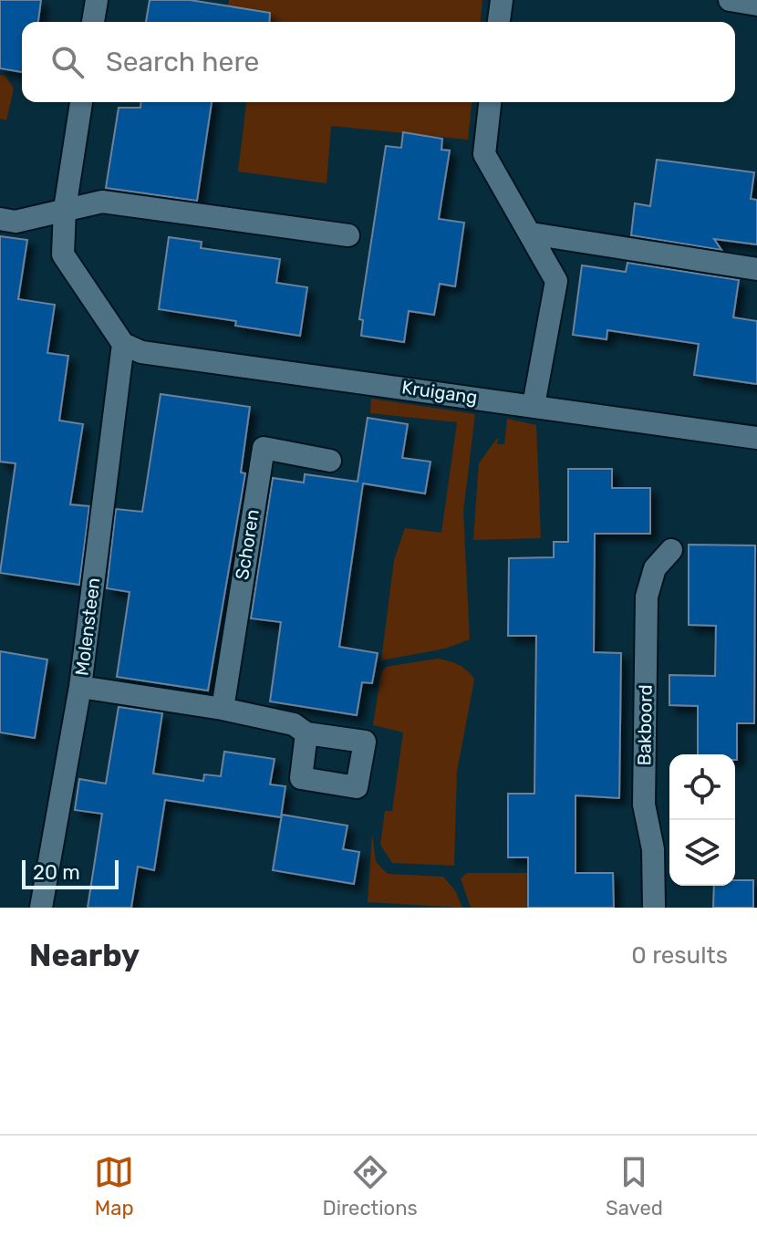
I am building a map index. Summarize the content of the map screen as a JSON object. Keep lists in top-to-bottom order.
{
  "streets": {
    "street": [
      "Kruigang",
      "Schoren",
      "Molensteen",
      "Bakboord"
    ]
  },
  "crossings": [
    ["Kruigang", "Molensteen"]
  ],
  "scale_bar": "20 m",
  "page": {
    "search": "Search here",
    "scale": "20 m",
    "heading": ["Nearby", "0 results"],
    "nav": ["Map", "Directions", "Saved"]
  }
}
